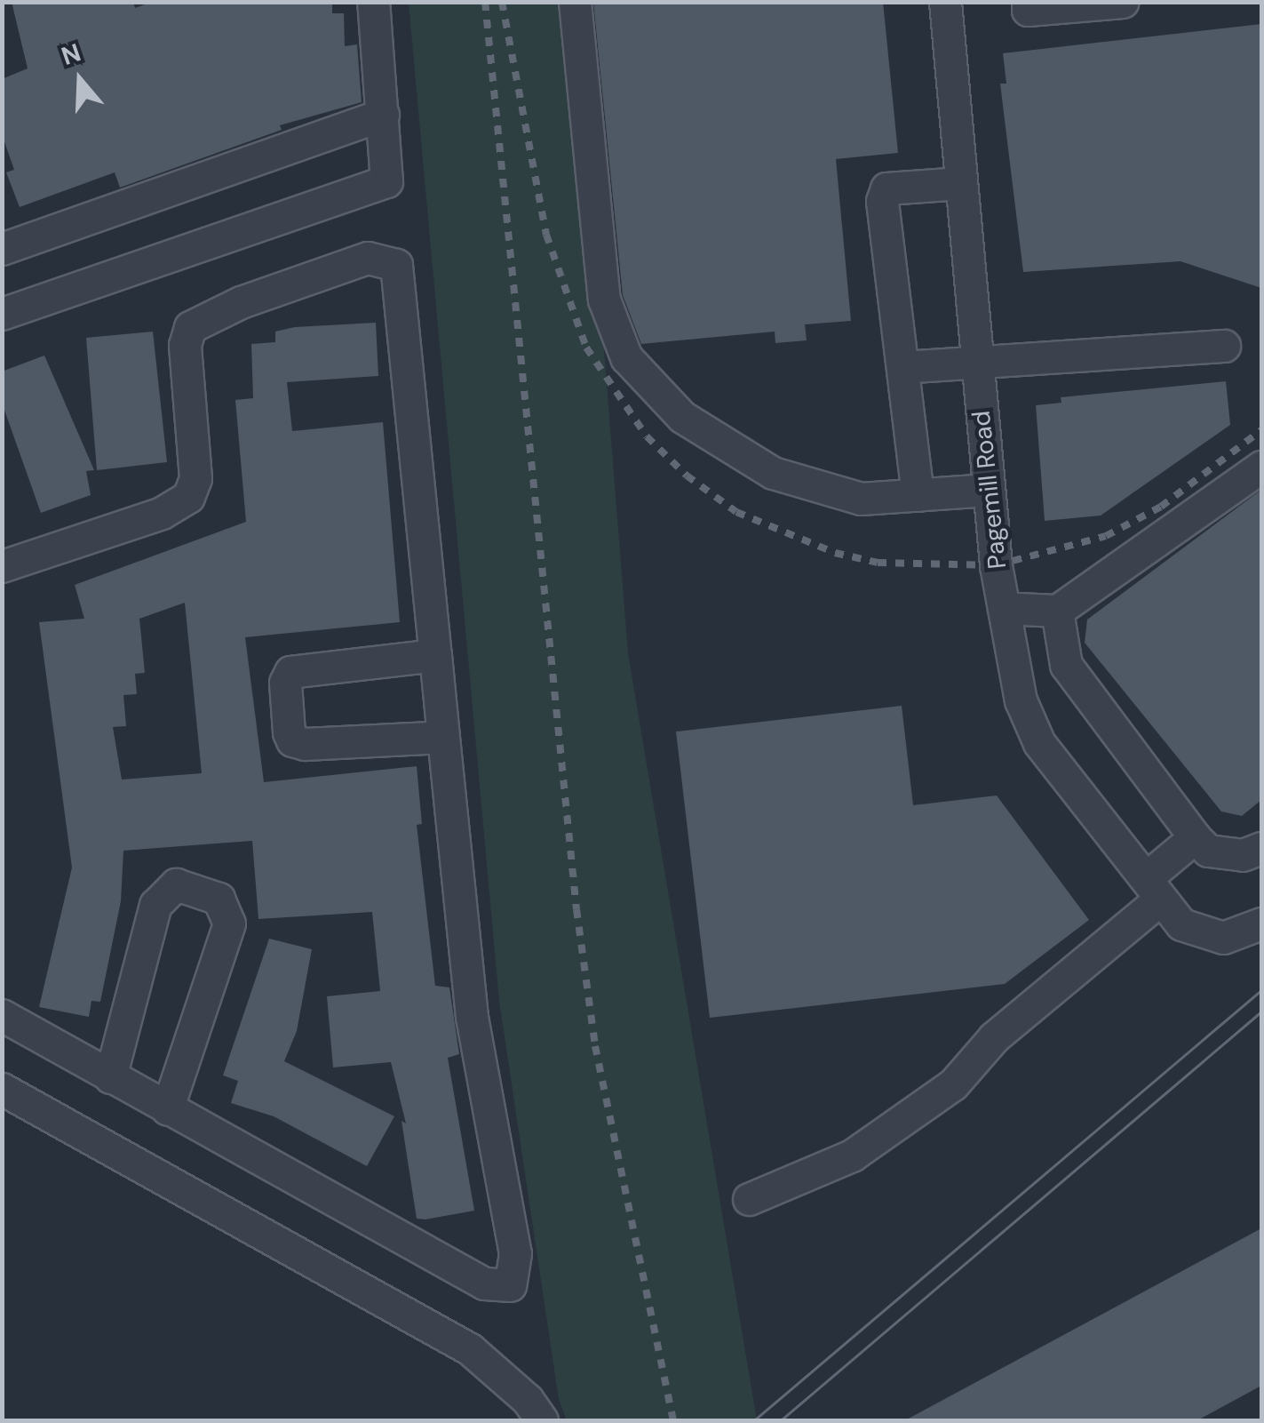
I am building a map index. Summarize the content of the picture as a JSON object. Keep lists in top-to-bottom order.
{
  "streets": {
    "street": ["Pagemill Road"]
  },
  "north": "top"
}
